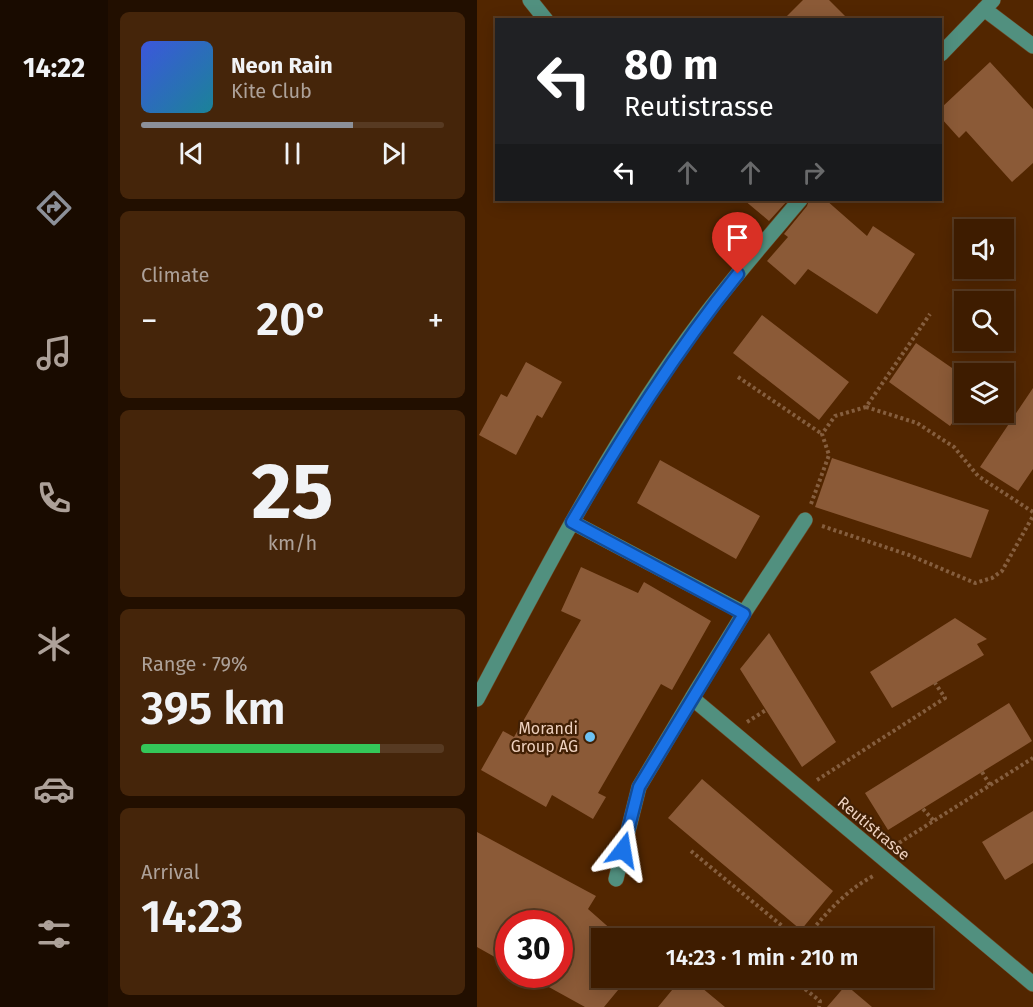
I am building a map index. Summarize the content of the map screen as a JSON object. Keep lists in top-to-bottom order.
{
  "streets": {
    "street": ["Reutistrasse"]
  },
  "places": ["Morandi Group AG"],
  "page": {
    "tabs": "14:22",
    "turn": ["80 m", "Reutistrasse"],
    "song": ["Neon Rain", "Kite Club"],
    "tile": [
      "Climate",
      ["25", "km/h"],
      ["Range · 79%", "395 km"],
      ["Arrival", "14:23"]
    ],
    "heat": ["−", "20°", "+"],
    "limit": "30",
    "trip": "14:23 · 1 min · 210 m"
  }
}
